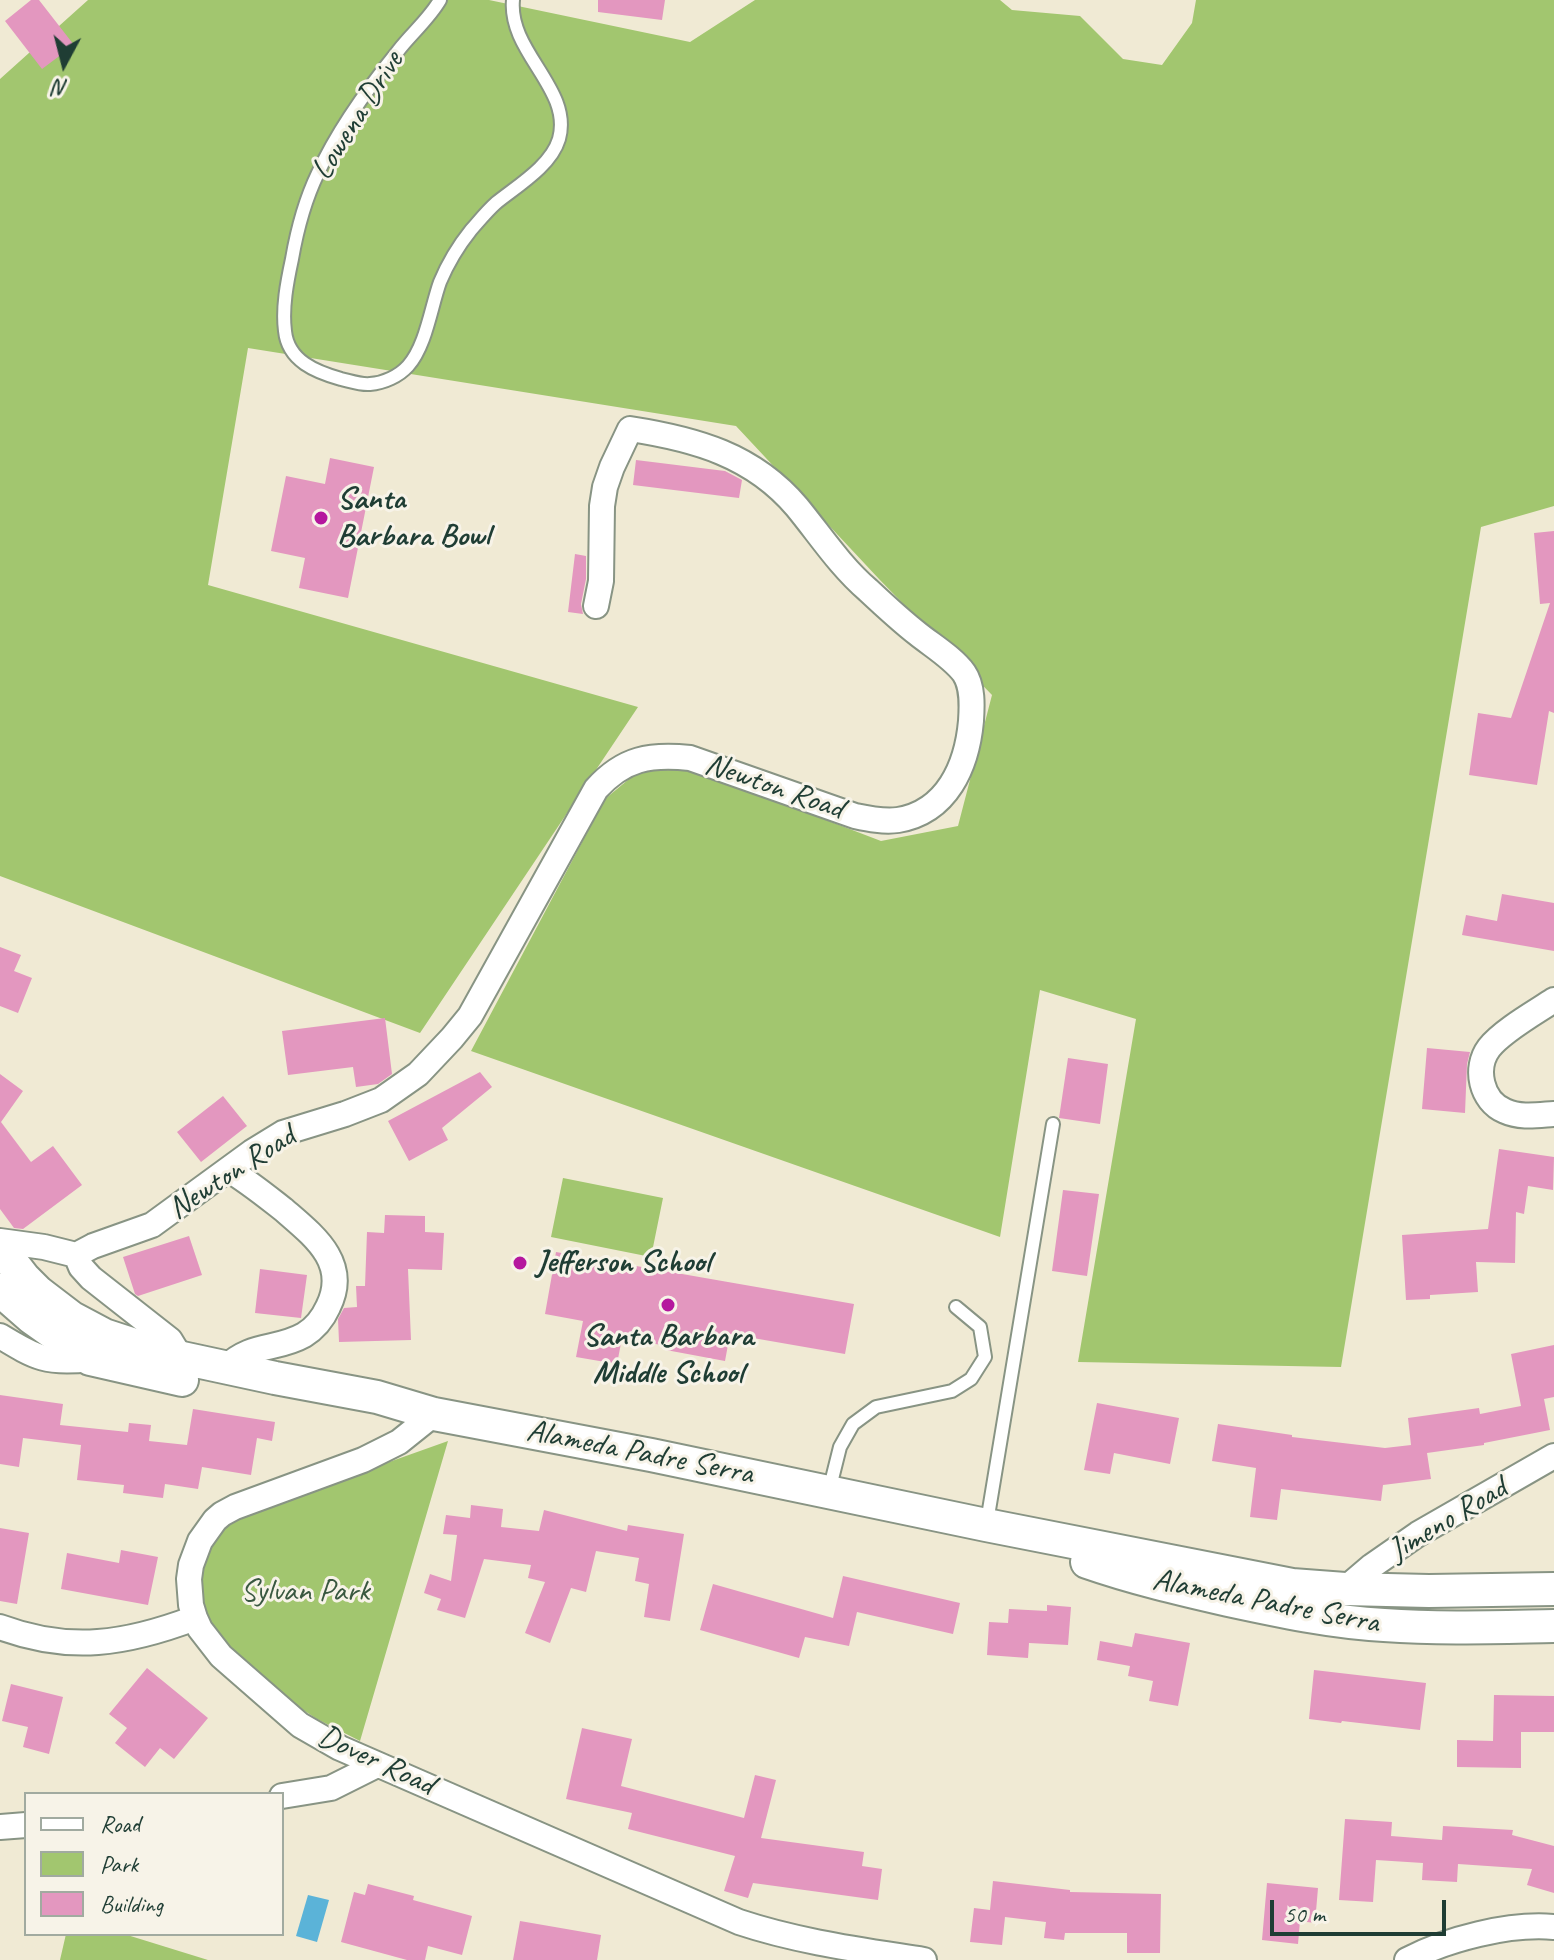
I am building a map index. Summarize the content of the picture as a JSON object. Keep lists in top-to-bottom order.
{
  "streets": {
    "street": [
      "Newton Road",
      "Alameda Padre Serra",
      "Jimeno Road",
      "Dover Road"
    ],
    "lane": ["Lowena Drive"]
  },
  "crossings": [
    ["Alameda Padre Serra", "Jimeno Road"],
    ["Alameda Padre Serra", "Dover Road"]
  ],
  "parks": ["Sylvan Park"],
  "places": ["Santa Barbara Bowl", "Jefferson School", "Santa Barbara Middle School"],
  "legend": ["Road", "Park", "Building"],
  "scale_bar": "50 m",
  "north": "bottom"
}
